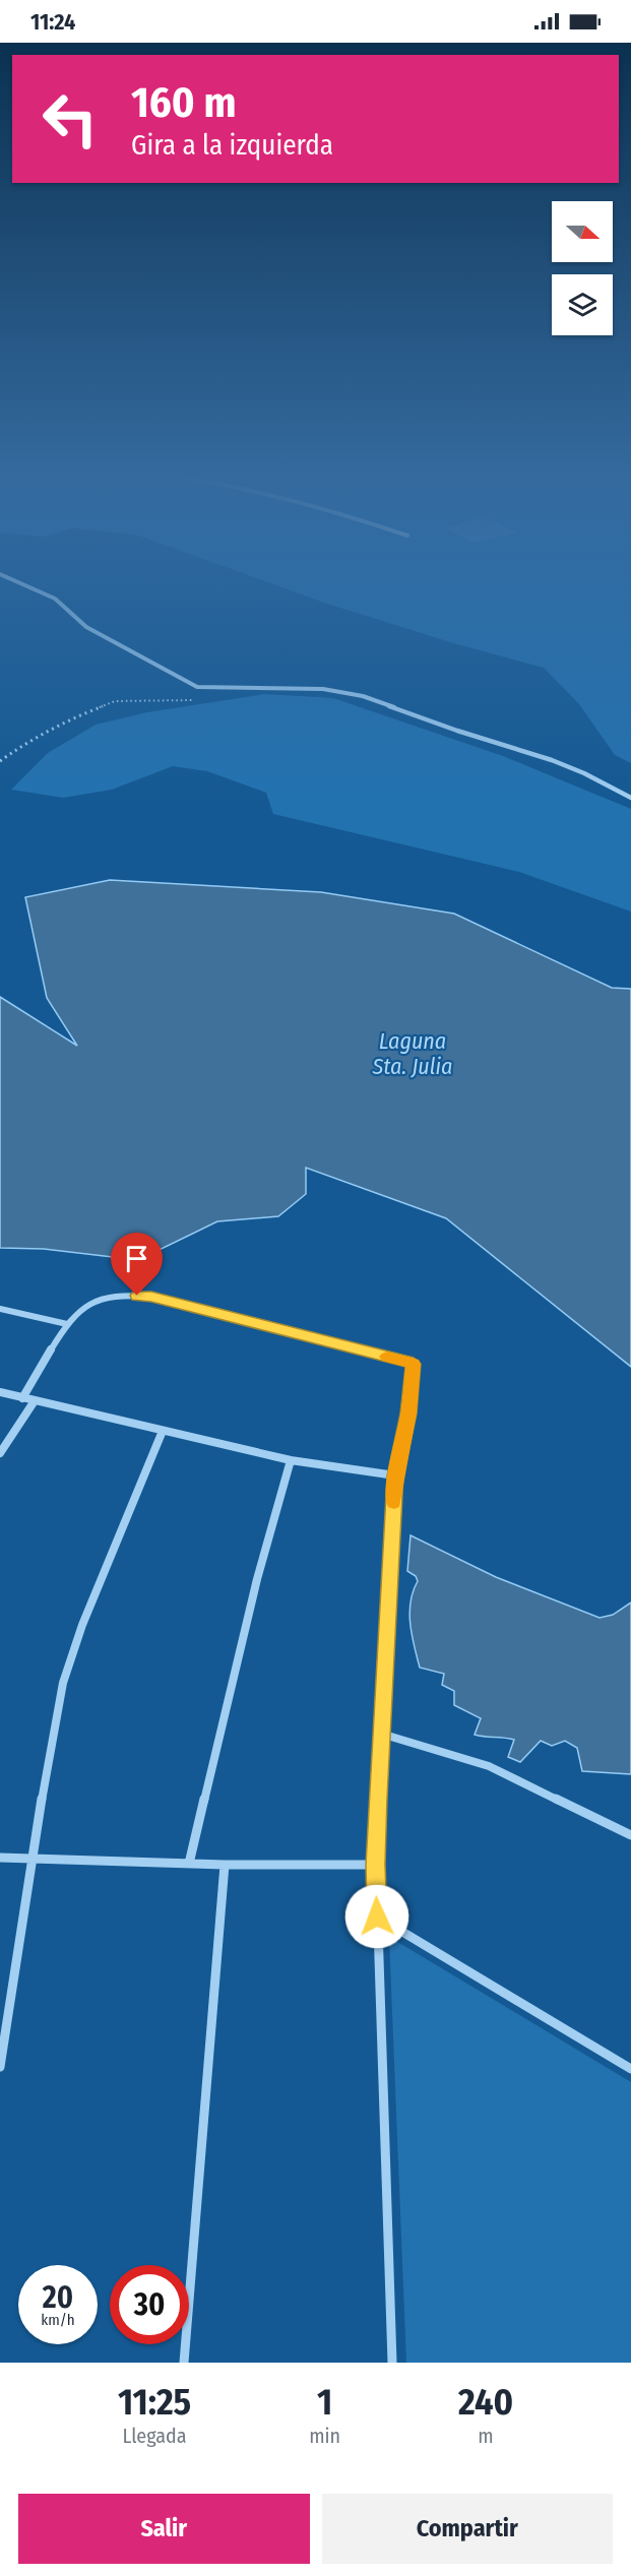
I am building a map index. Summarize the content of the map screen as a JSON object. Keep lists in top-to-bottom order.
{
  "water": ["Laguna Sta. Julia"],
  "north": "right",
  "page": {
    "status": "11:24",
    "turn": ["160 m", "Gira a la izquierda"],
    "speed": "20 km/h",
    "limit": "30",
    "eta": [
      "11:25",
      "Llegada",
      "1",
      "min",
      "240",
      "m"
    ],
    "buttons": ["Salir", "Compartir"]
  }
}
